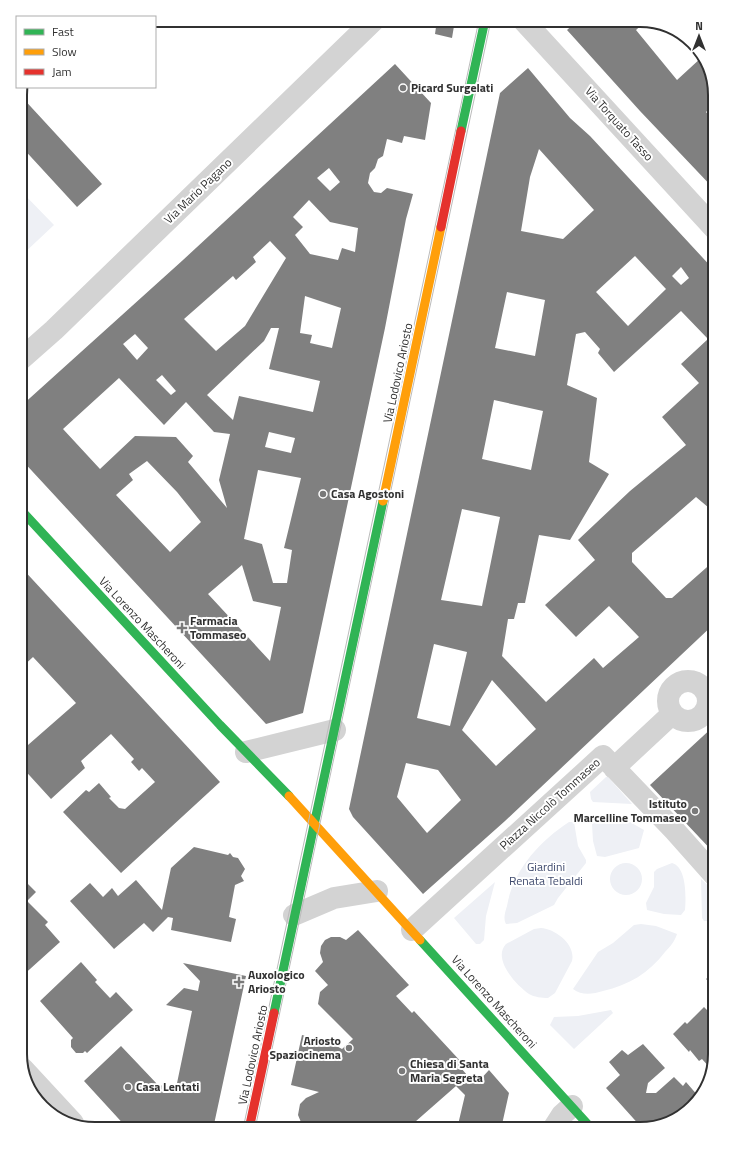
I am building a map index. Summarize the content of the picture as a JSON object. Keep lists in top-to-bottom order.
{
  "streets": {
    "main road": ["Via Lodovico Ariosto", "Via Lorenzo Mascheroni"],
    "street": ["Via Torquato Tasso", "Via Mario Pagano", "Piazza Niccolò Tommaseo"]
  },
  "crossings": [
    ["Via Lodovico Ariosto", "Via Lorenzo Mascheroni"],
    ["Via Lorenzo Mascheroni", "Piazza Niccolò Tommaseo"]
  ],
  "parks": ["Giardini Renata Tebaldi"],
  "places": {
    "other": [
      "Picard Surgelati",
      "Casa Agostoni",
      "Istituto Marcelline Tommaseo",
      "Ariosto Spaziocinema",
      "Chiesa di Santa Maria Segreta",
      "Casa Lentati"
    ],
    "health": ["Farmacia Tommaseo", "Auxologico Ariosto"]
  },
  "legend": ["Fast", "Slow", "Jam"],
  "north": "top"
}
